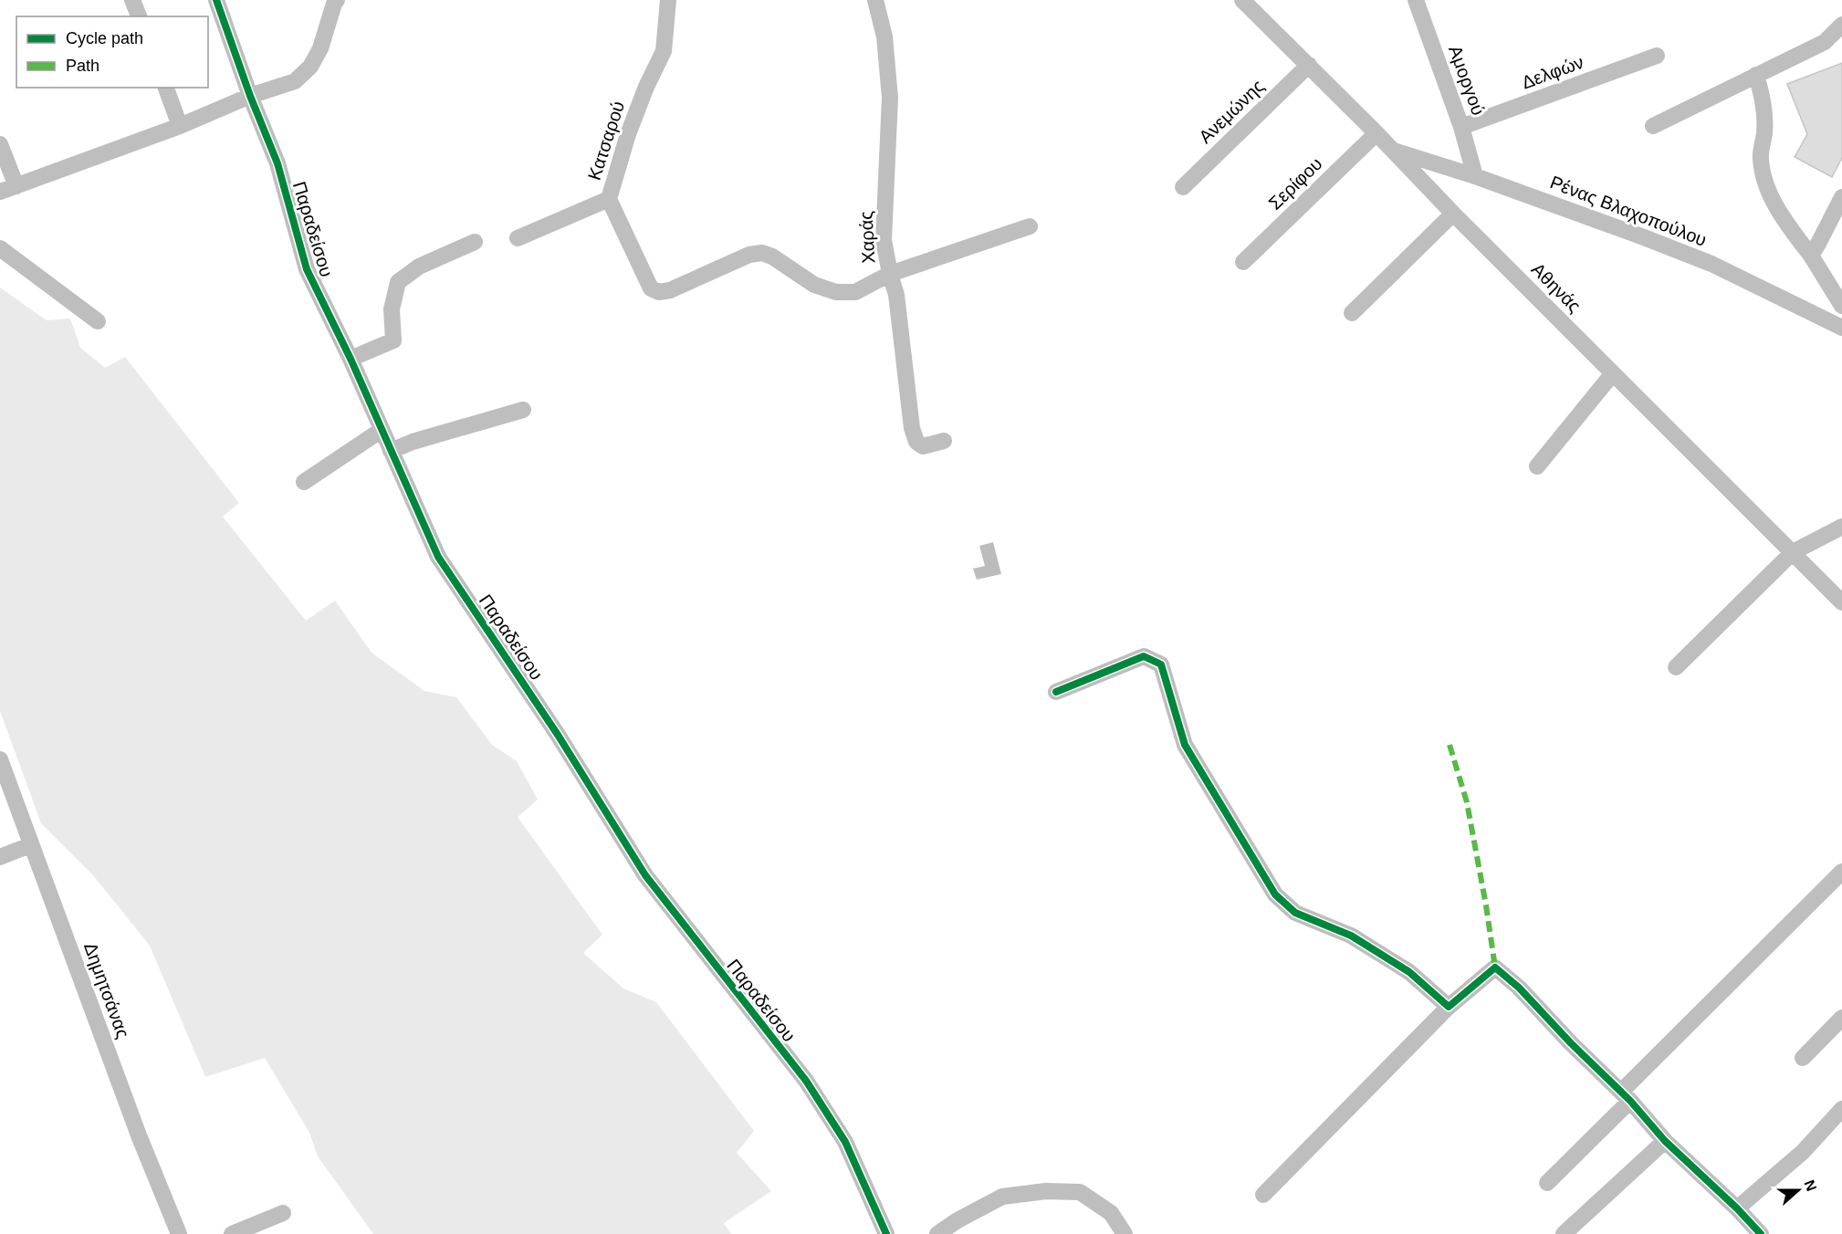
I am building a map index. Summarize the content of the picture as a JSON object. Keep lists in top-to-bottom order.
{
  "streets": {
    "street": [
      "Δελφών",
      "Αμοργού",
      "Ανεμώνης",
      "Κατσαρού",
      "Σερίφου",
      "Ρένας Βλαχοπούλου",
      "Παραδείσου",
      "Χαράς",
      "Αθηνάς",
      "Δημητσάνας"
    ]
  },
  "crossings": [
    ["Δελφών", "Αμοργού"],
    ["Αμοργού", "Ρένας Βλαχοπούλου"],
    ["Ανεμώνης", "Αθηνάς"],
    ["Σερίφου", "Αθηνάς"],
    ["Ρένας Βλαχοπούλου", "Αθηνάς"]
  ],
  "legend": ["Cycle path", "Path"],
  "north": "right"
}
